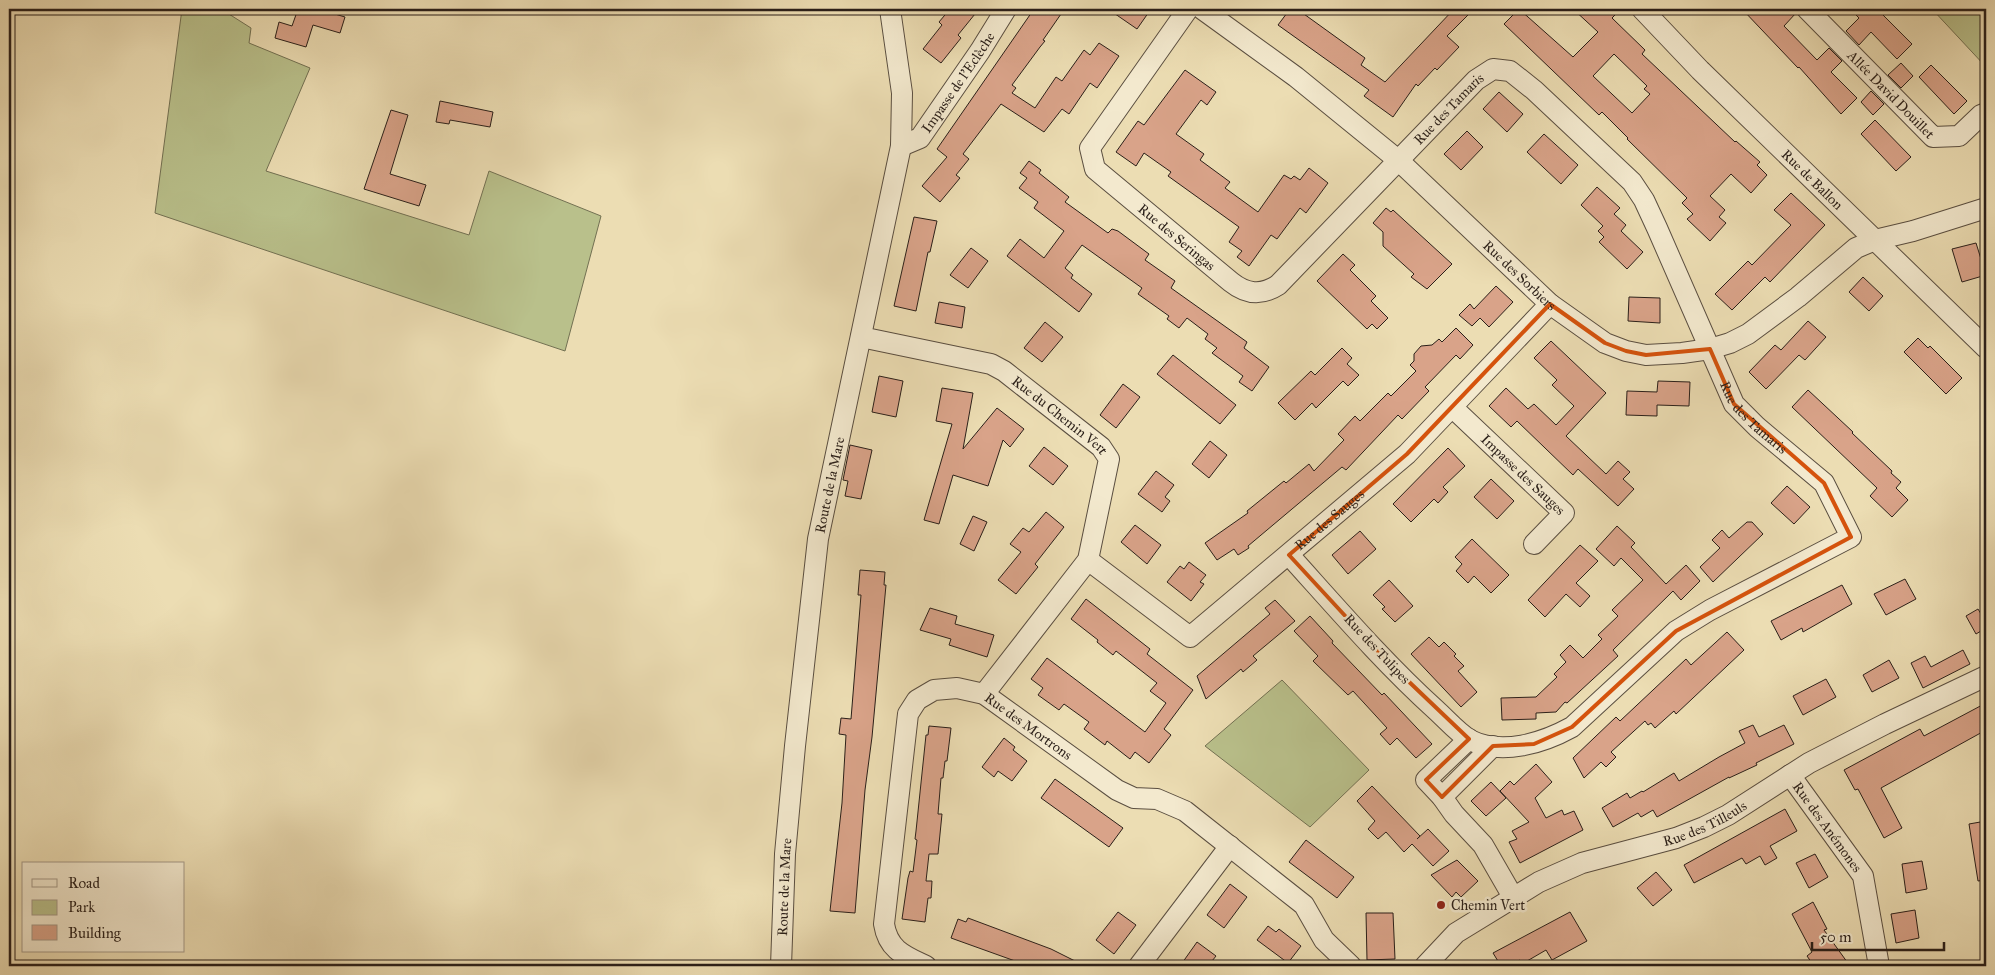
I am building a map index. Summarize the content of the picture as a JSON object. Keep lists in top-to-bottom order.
{
  "streets": {
    "street": [
      "Impasse de l'Eclèche",
      "Allée David Douillet",
      "Rue des Tamaris",
      "Rue de Ballon",
      "Rue des Seringas",
      "Rue des Sorbiers",
      "Rue du Chemin Vert",
      "Impasse des Sauges",
      "Route de la Mare",
      "Rue des Sauges",
      "Rue des Tulipes",
      "Rue des Mortrons",
      "Rue des Tilleuls",
      "Rue des Anémones"
    ]
  },
  "crossings": [
    ["Impasse de l'Eclèche", "Route de la Mare"],
    ["Rue des Tamaris", "Rue des Seringas"],
    ["Rue des Tamaris", "Rue des Sorbiers"],
    ["Rue des Tamaris", "Rue des Tulipes"],
    ["Rue de Ballon", "Rue des Sorbiers"],
    ["Rue des Seringas", "Rue des Sorbiers"],
    ["Rue des Sorbiers", "Rue des Sauges"],
    ["Rue du Chemin Vert", "Route de la Mare"],
    ["Rue du Chemin Vert", "Rue des Sauges"],
    ["Rue du Chemin Vert", "Rue des Mortrons"],
    ["Impasse des Sauges", "Rue des Sauges"],
    ["Rue des Sauges", "Rue des Tulipes"],
    ["Rue des Tilleuls", "Rue des Anémones"]
  ],
  "places": ["Chemin Vert"],
  "legend": ["Road", "Park", "Building"],
  "scale_bar": "50 m"
}
